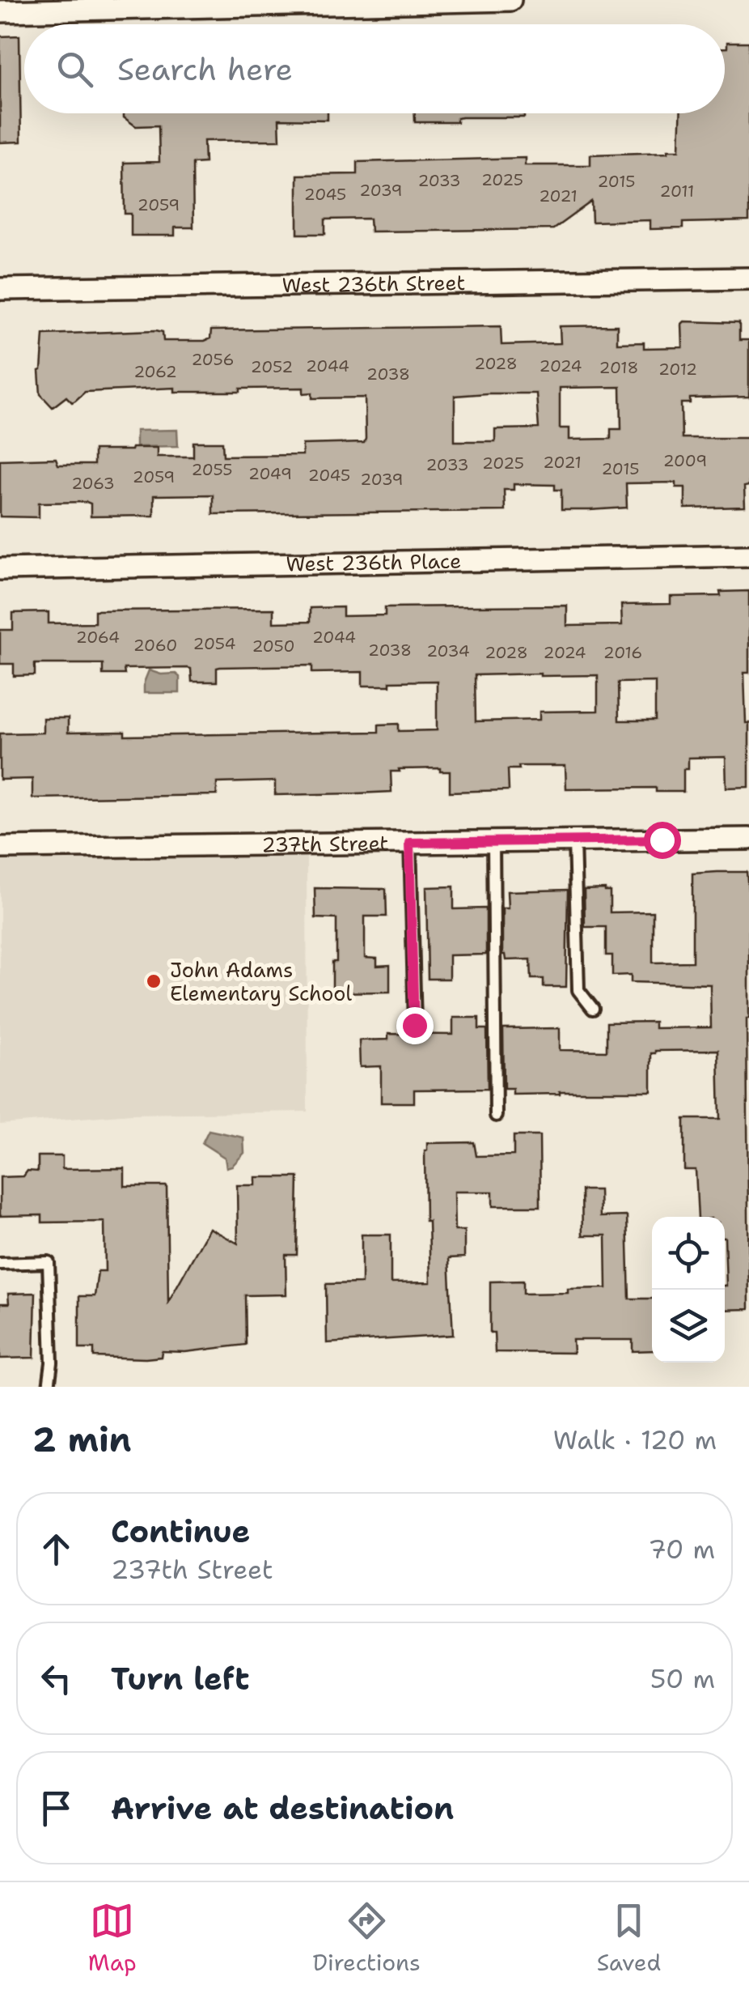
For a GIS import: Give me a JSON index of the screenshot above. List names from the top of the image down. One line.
{"streets":{"street":["West 236th Street","West 236th Place","237th Street"]},"places":["John Adams Elementary School"],"house_numbers":["2025","2033","2015","2039","2011","2045","2021","2059","2056","2028","2044","2024","2052","2018","2012","2062","2038","2009","2021","2025","2033","2015","2055","2049","2045","2059","2039","2063","2064","2044","2054","2060","2050","2038","2034","2028","2024","2016"],"page":{"search":"Search here","heading":["2 min","Walk · 120 m"],"list":[["Continue","237th Street","70 m"],["Turn left","50 m"],"Arrive at destination"],"nav":["Map","Directions","Saved"]}}
